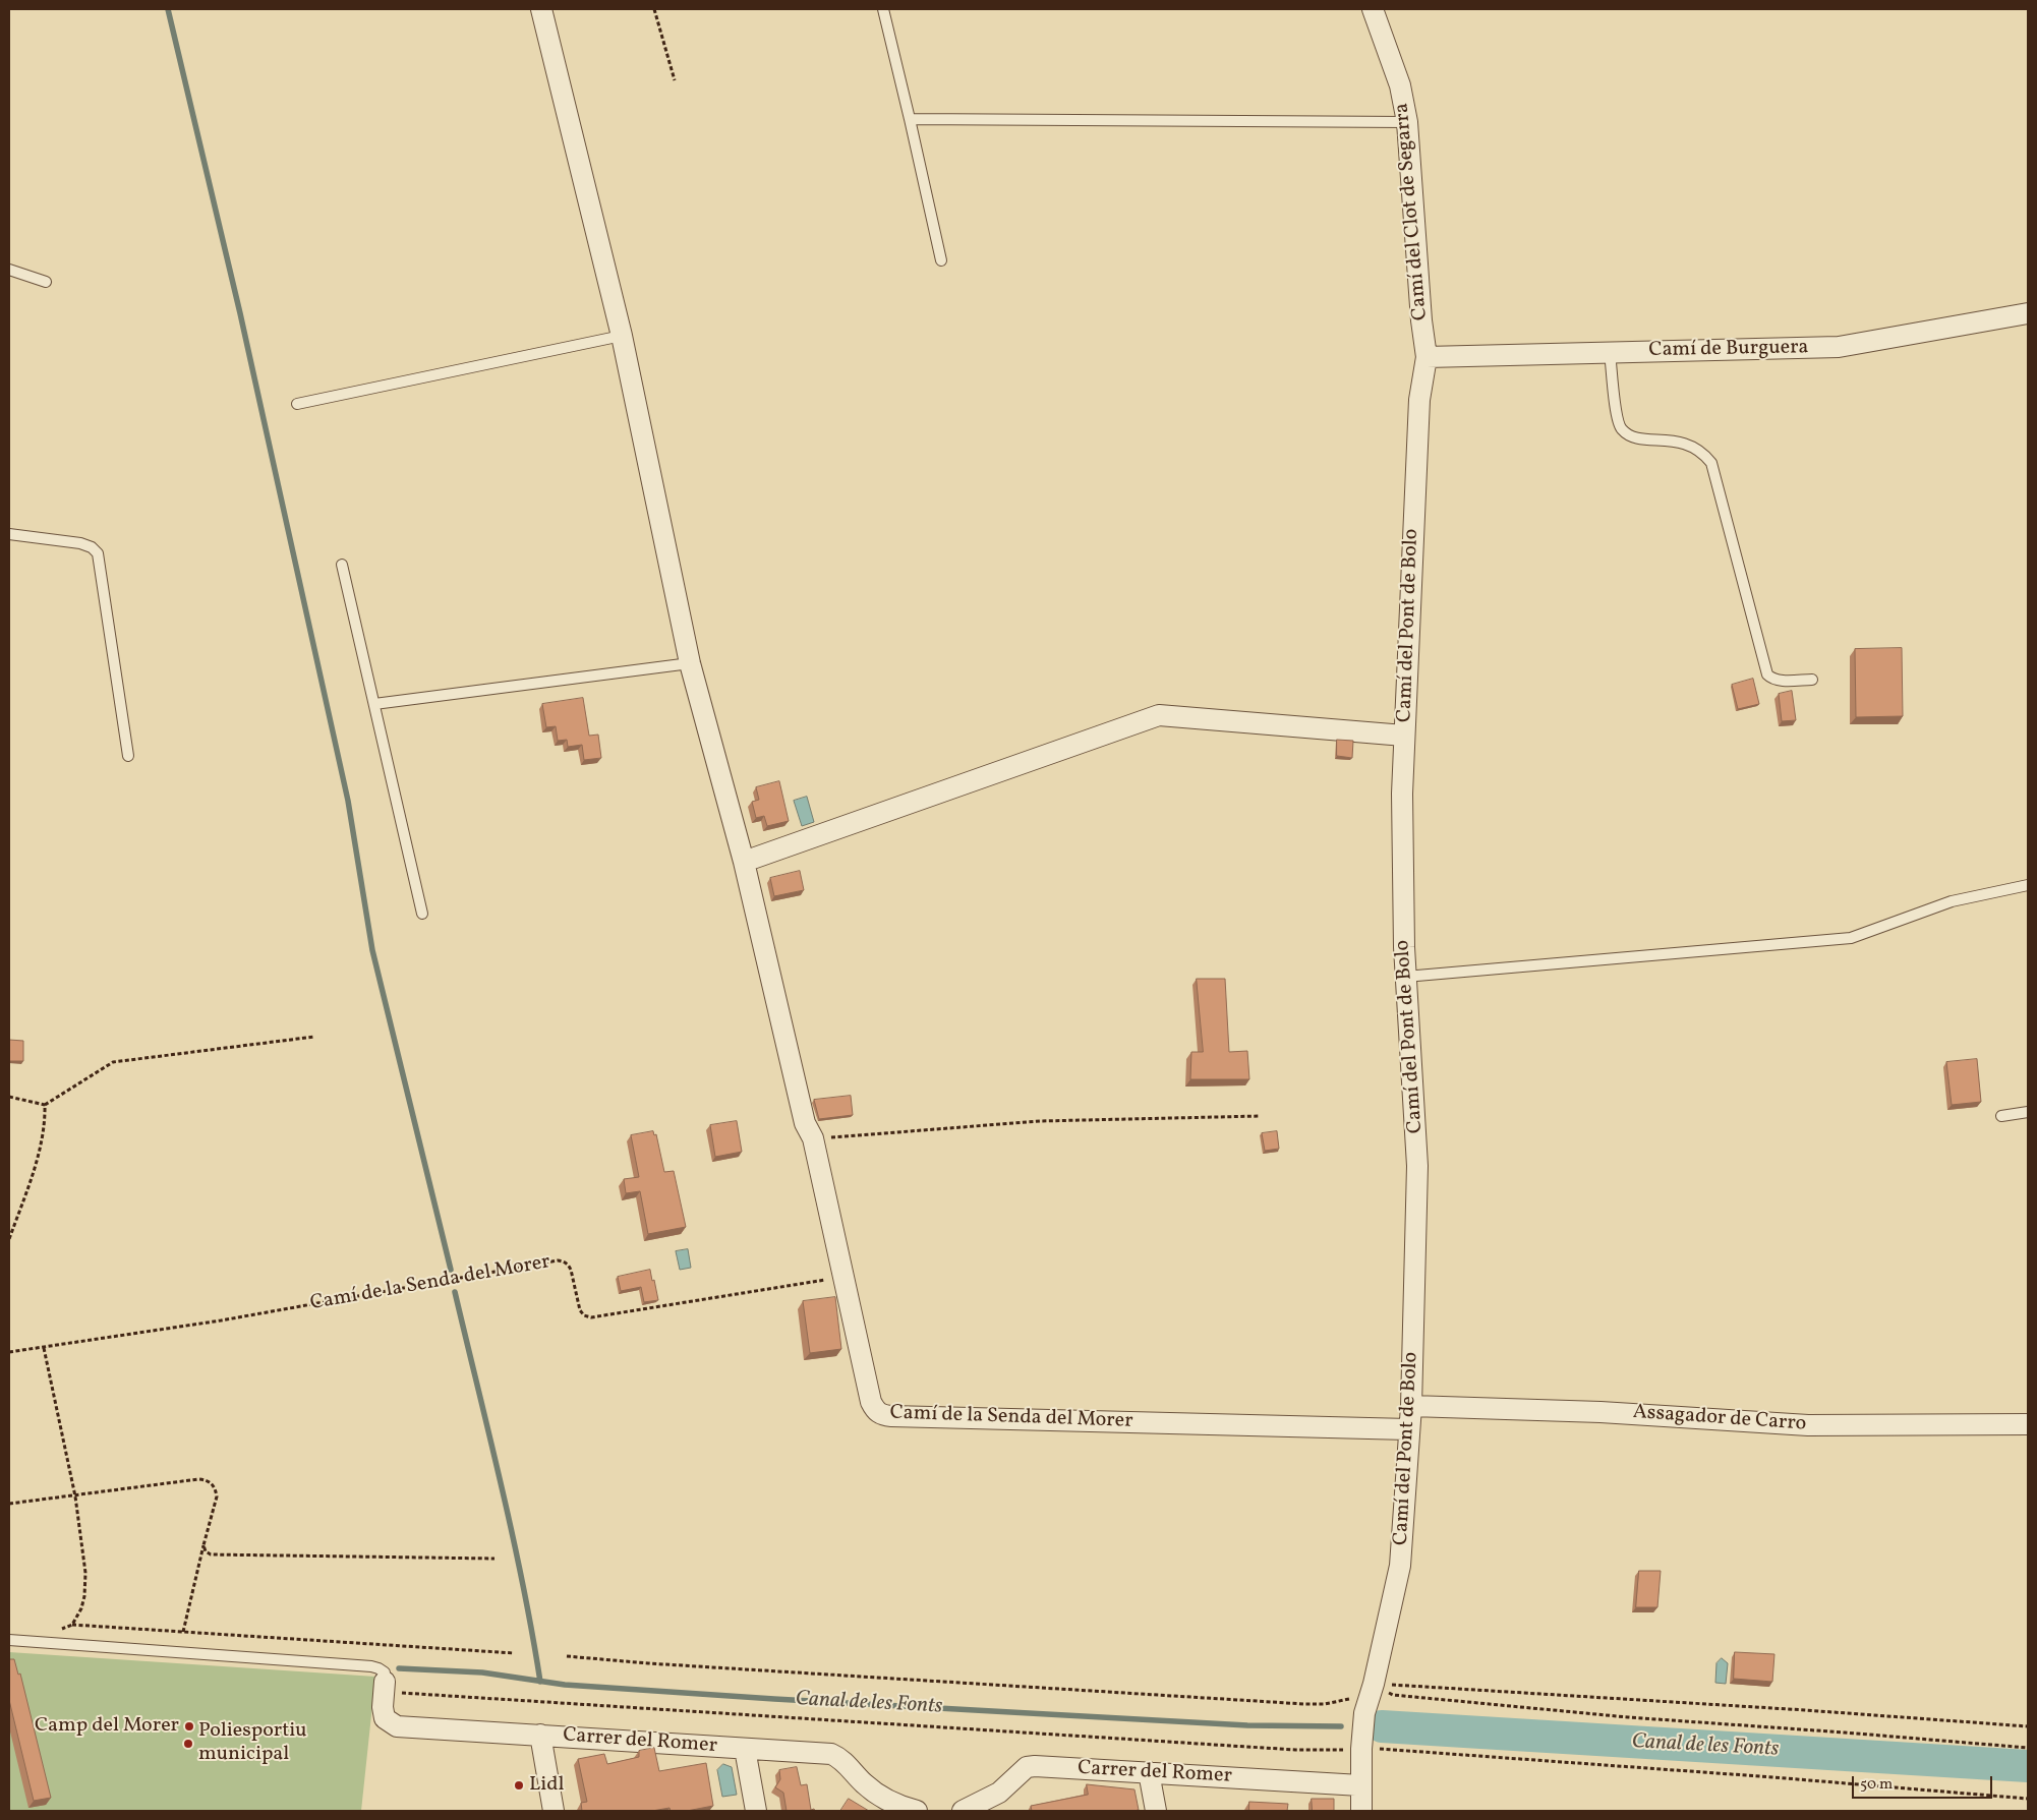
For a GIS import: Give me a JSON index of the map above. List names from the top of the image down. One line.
{"streets":{"street":["Camí del Clot de Segarra","Camí de Burguera","Camí del Pont de Bolo","Camí de la Senda del Morer","Assagador de Carro","Carrer del Romer"]},"crossings":[["Camí del Clot de Segarra","Camí de Burguera"],["Camí del Clot de Segarra","Camí del Pont de Bolo"],["Camí de Burguera","Camí del Pont de Bolo"],["Camí del Pont de Bolo","Camí de la Senda del Morer"],["Camí del Pont de Bolo","Assagador de Carro"],["Camí del Pont de Bolo","Carrer del Romer"]],"water":["Canal de les Fonts"],"places":["Camp del Morer","Poliesportiu municipal","Lidl"],"scale_bar":"50 m"}
